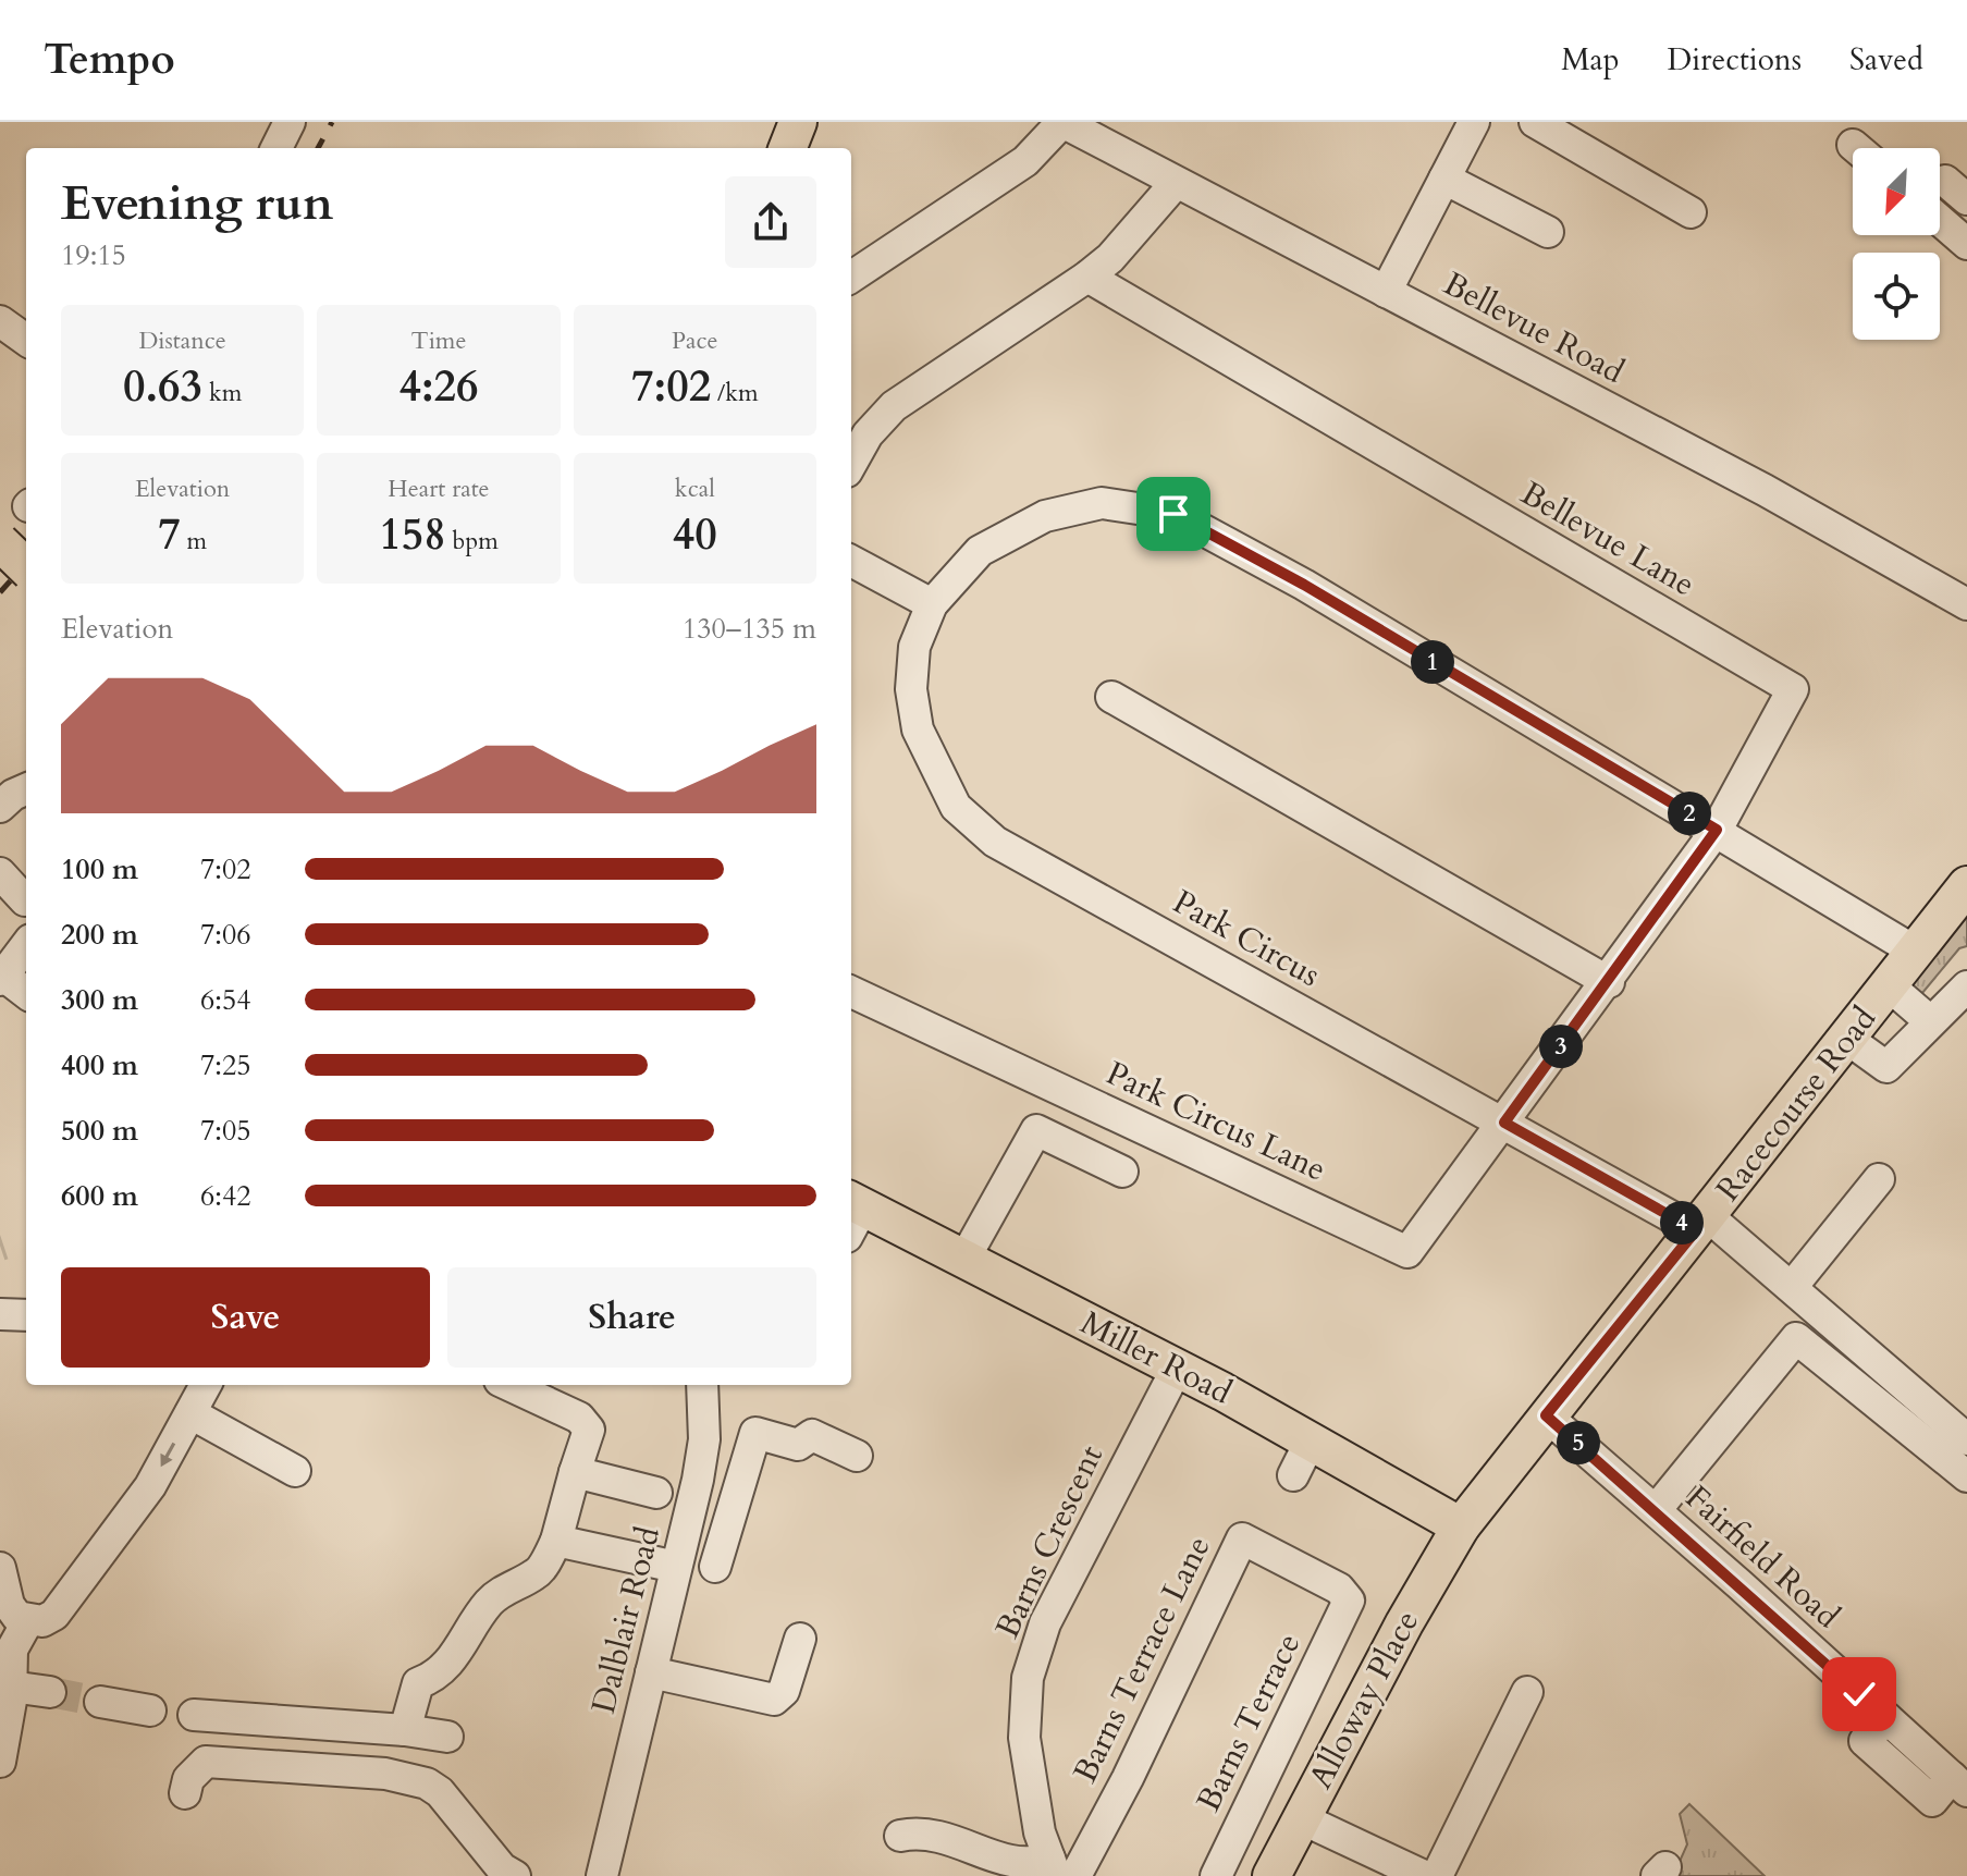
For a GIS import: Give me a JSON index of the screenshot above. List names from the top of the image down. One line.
{"streets":{"main road":["Racecourse Road","Miller Road","Alloway Place"],"street":["Bellevue Road","Bellevue Lane","Park Circus","Park Circus Lane","Barns Crescent","Fairfield Road","Dalblair Road","Barns Terrace Lane","Barns Terrace"]},"crossings":[["Bellevue Lane","Park Circus"],["Bellevue Lane","Park Circus Lane"],["Park Circus","Racecourse Road"],["Park Circus","Park Circus Lane"],["Racecourse Road","Miller Road"],["Racecourse Road","Fairfield Road"],["Racecourse Road","Alloway Place"],["Miller Road","Barns Crescent"],["Miller Road","Alloway Place"],["Barns Terrace Lane","Barns Terrace"]],"north":"bottom left","page":{"header":"Tempo","nav":["Map","Directions","Saved"],"heading":["Evening run","19:15"],"stats":[["Distance","0.63 km"],["Time","4:26"],["Pace","7:02 /km"],["Elevation","7 m"],["Heart rate","158 bpm"],["kcal","40"]],"chart":["Elevation","130–135 m"],"pins":["1","2","3","4","5"],"list":[{"name":"100 m","note":"7:02"},{"name":"200 m","note":"7:06"},{"name":"300 m","note":"6:54"},{"name":"400 m","note":"7:25"},{"name":"500 m","note":"7:05"},{"name":"600 m","note":"6:42"}],"buttons":["Save","Share"]}}
